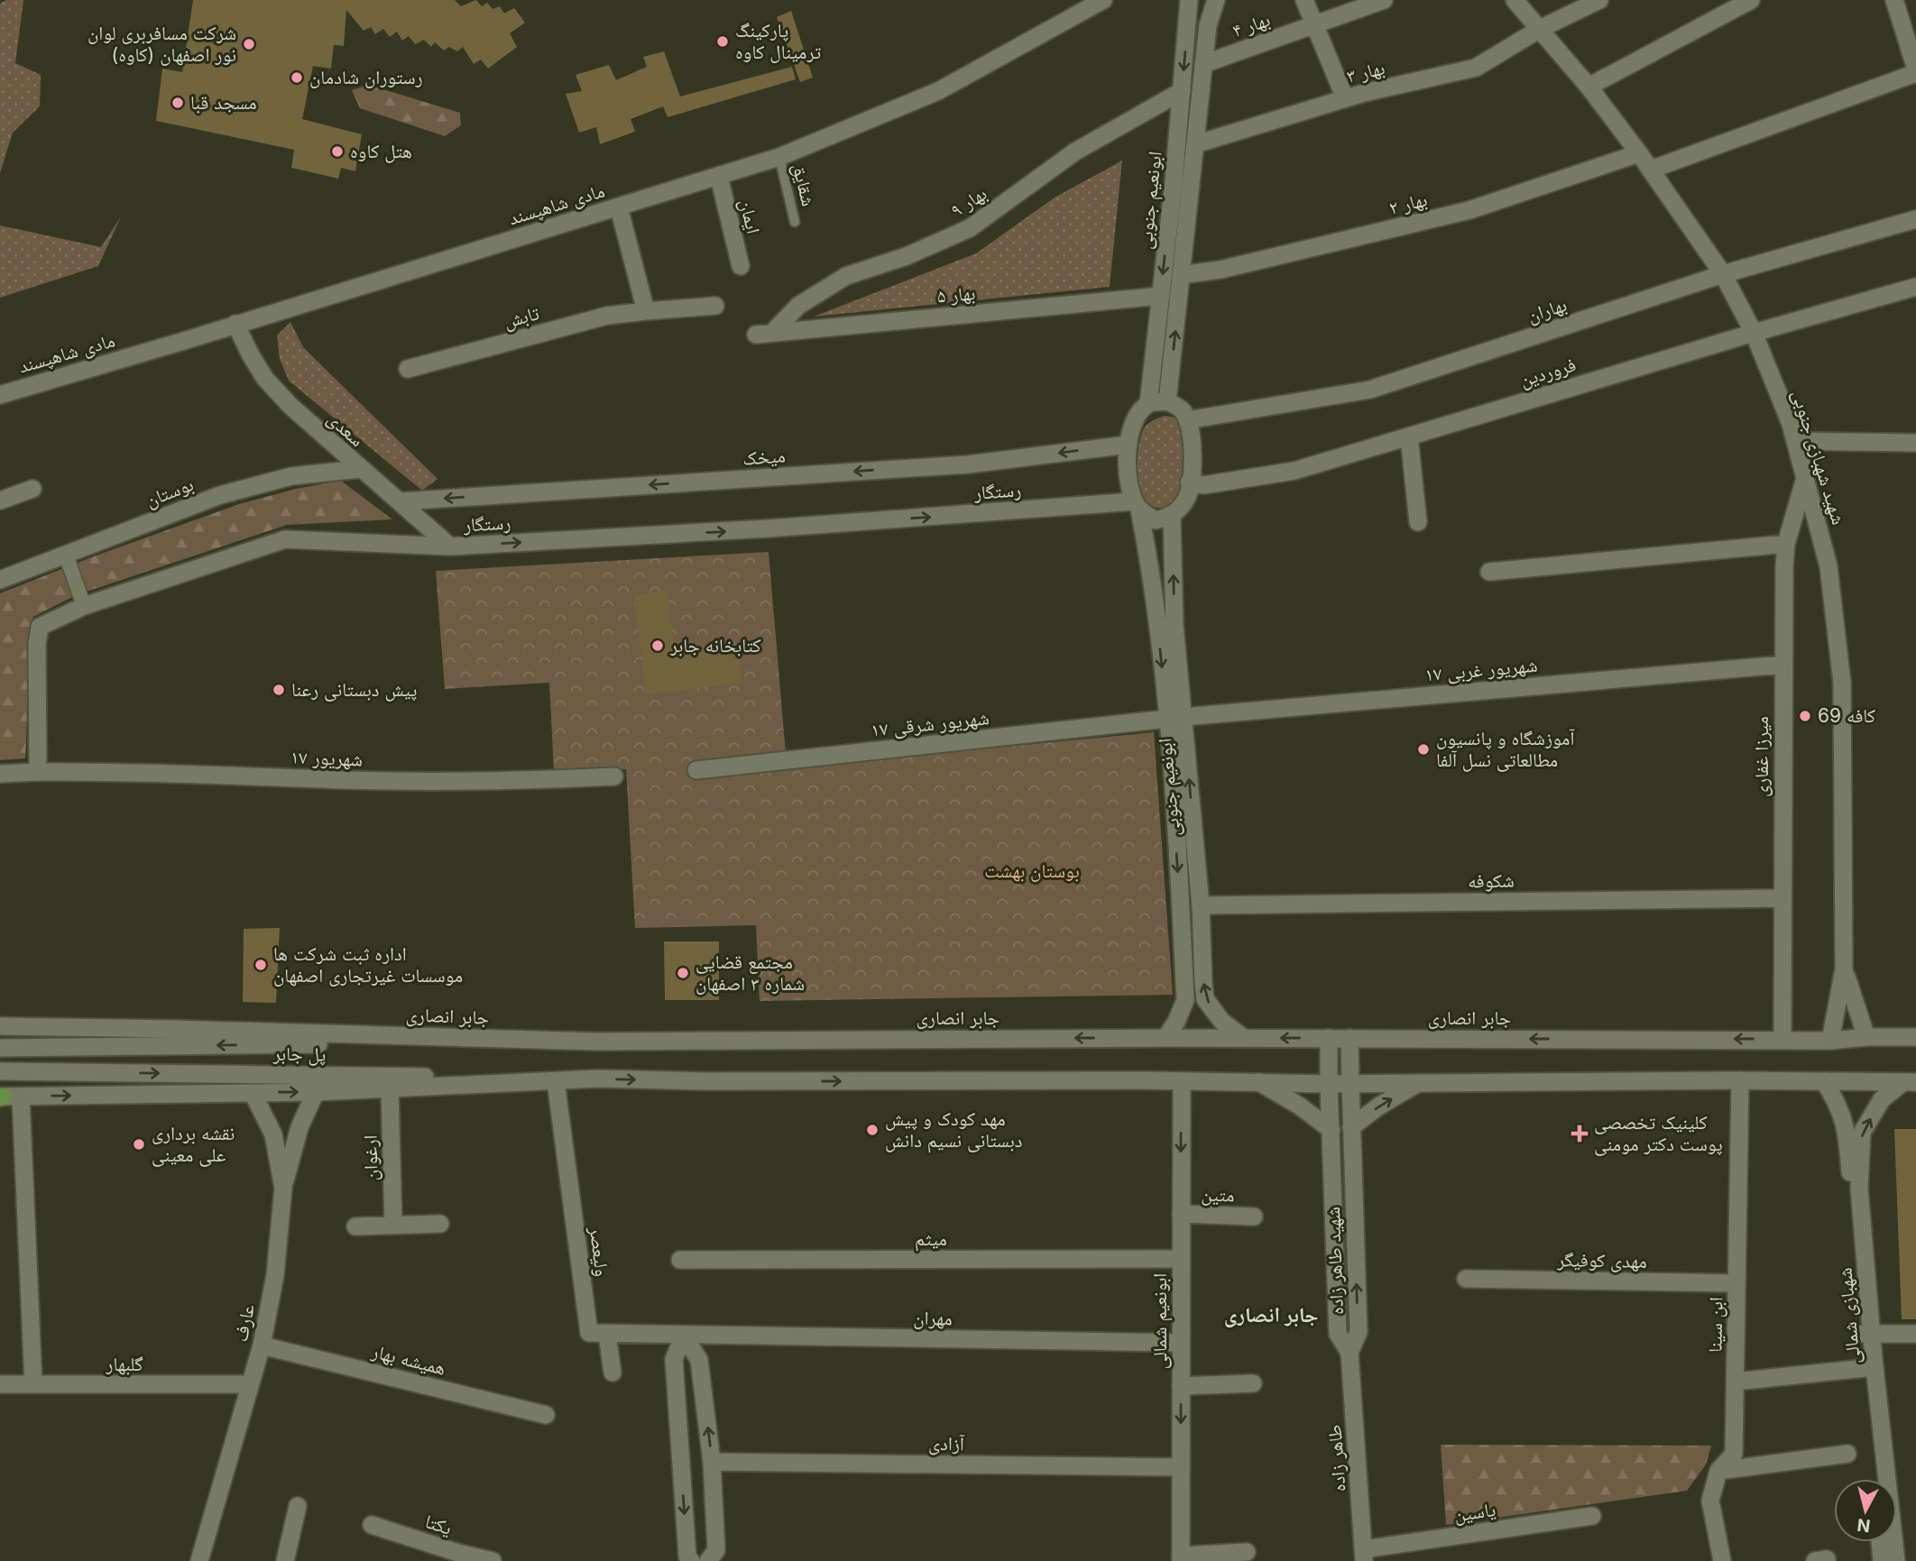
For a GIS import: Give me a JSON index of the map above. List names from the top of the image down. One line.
{"streets":{"street":["بهار ۴","بهار ۳","ابونعیم جنوبی","بهار ۹","بهار ۲","مادی شاهپسند","ایمان","بهار ۵","بهاران","تابش","فروردین","سعدی","میخک","شهید شهبازی جنوبی","رستگار","بوستان","۱۷ شهریور غربی","۱۷ شهریور شرقی","میرزا غفاری","۱۷ شهریور","شکوفه","جابر انصاری","پل جابر","ارغوان","متین","میثم","ولیعصر","شهید طاهر زاده","مهدی کوفیگر","شهبازی شمالی","مهران","ابونعیم شمالی","عارف","ابن سینا","همیشه بهار","گلبهار","آزادی","طاهر زاده","یاسین","یکتا"],"lane":["شقایق"]},"crossings":[["بهار ۴","ابونعیم جنوبی"],["بهار ۳","ابونعیم جنوبی"],["بهار ۳","شهید شهبازی جنوبی"],["شقایق","مادی شاهپسند"],["ابونعیم جنوبی","بهار ۹"],["ابونعیم جنوبی","بهار ۲"],["ابونعیم جنوبی","بهار ۵"],["ابونعیم جنوبی","بهاران"],["ابونعیم جنوبی","فروردین"],["ابونعیم جنوبی","میخک"],["ابونعیم جنوبی","رستگار"],["ابونعیم جنوبی","۱۷ شهریور غربی"],["ابونعیم جنوبی","۱۷ شهریور شرقی"],["ابونعیم جنوبی","شکوفه"],["ابونعیم جنوبی","جابر انصاری"],["بهار ۹","بهار ۵"],["بهار ۲","شهید شهبازی جنوبی"],["مادی شاهپسند","ایمان"],["مادی شاهپسند","سعدی"],["بهاران","فروردین"],["بهاران","میخک"],["بهاران","شهید شهبازی جنوبی"],["بهاران","رستگار"],["فروردین","میخک"],["فروردین","شهید شهبازی جنوبی"],["فروردین","رستگار"],["سعدی","میخک"],["سعدی","رستگار"],["سعدی","بوستان"],["میخک","رستگار"],["شهید شهبازی جنوبی","میرزا غفاری"],["شهید شهبازی جنوبی","جابر انصاری"],["رستگار","۱۷ شهریور"],["۱۷ شهریور غربی","۱۷ شهریور شرقی"],["۱۷ شهریور غربی","میرزا غفاری"],["میرزا غفاری","شکوفه"],["میرزا غفاری","جابر انصاری"],["جابر انصاری","پل جابر"],["جابر انصاری","شهید طاهر زاده"],["متین","ابونعیم شمالی"],["میثم","ابونعیم شمالی"],["شهید طاهر زاده","طاهر زاده"],["مهدی کوفیگر","ابن سینا"],["مهران","ابونعیم شمالی"],["ابونعیم شمالی","آزادی"],["عارف","همیشه بهار"],["عارف","گلبهار"],["طاهر زاده","یاسین"]],"one_way":["میخک","رستگار","ابونعیم شمالی"],"districts":["جابر انصاری"],"parks":["بوستان بهشت"],"places":{"other":["پارکینگ ترمینال کاوه","شرکت مسافربری لوان نور اصفهان (کاوه)","رستوران شادمان","مسجد قبا","هتل کاوه","کتابخانه جابر","پیش دبستانی رعنا","کافه 69","آموزشگاه و پانسیون مطالعاتی نسل آلفا","اداره ثبت شرکت ها موسسات غیرتجاری اصفهان","مجتمع قضایی شماره ۳ اصفهان","مهد کودک و پیش دبستانی نسیم دانش","نقشه برداری علی معینی"],"health":["کلینیک تخصصی پوست دکتر مومنی"]},"north":"bottom"}
